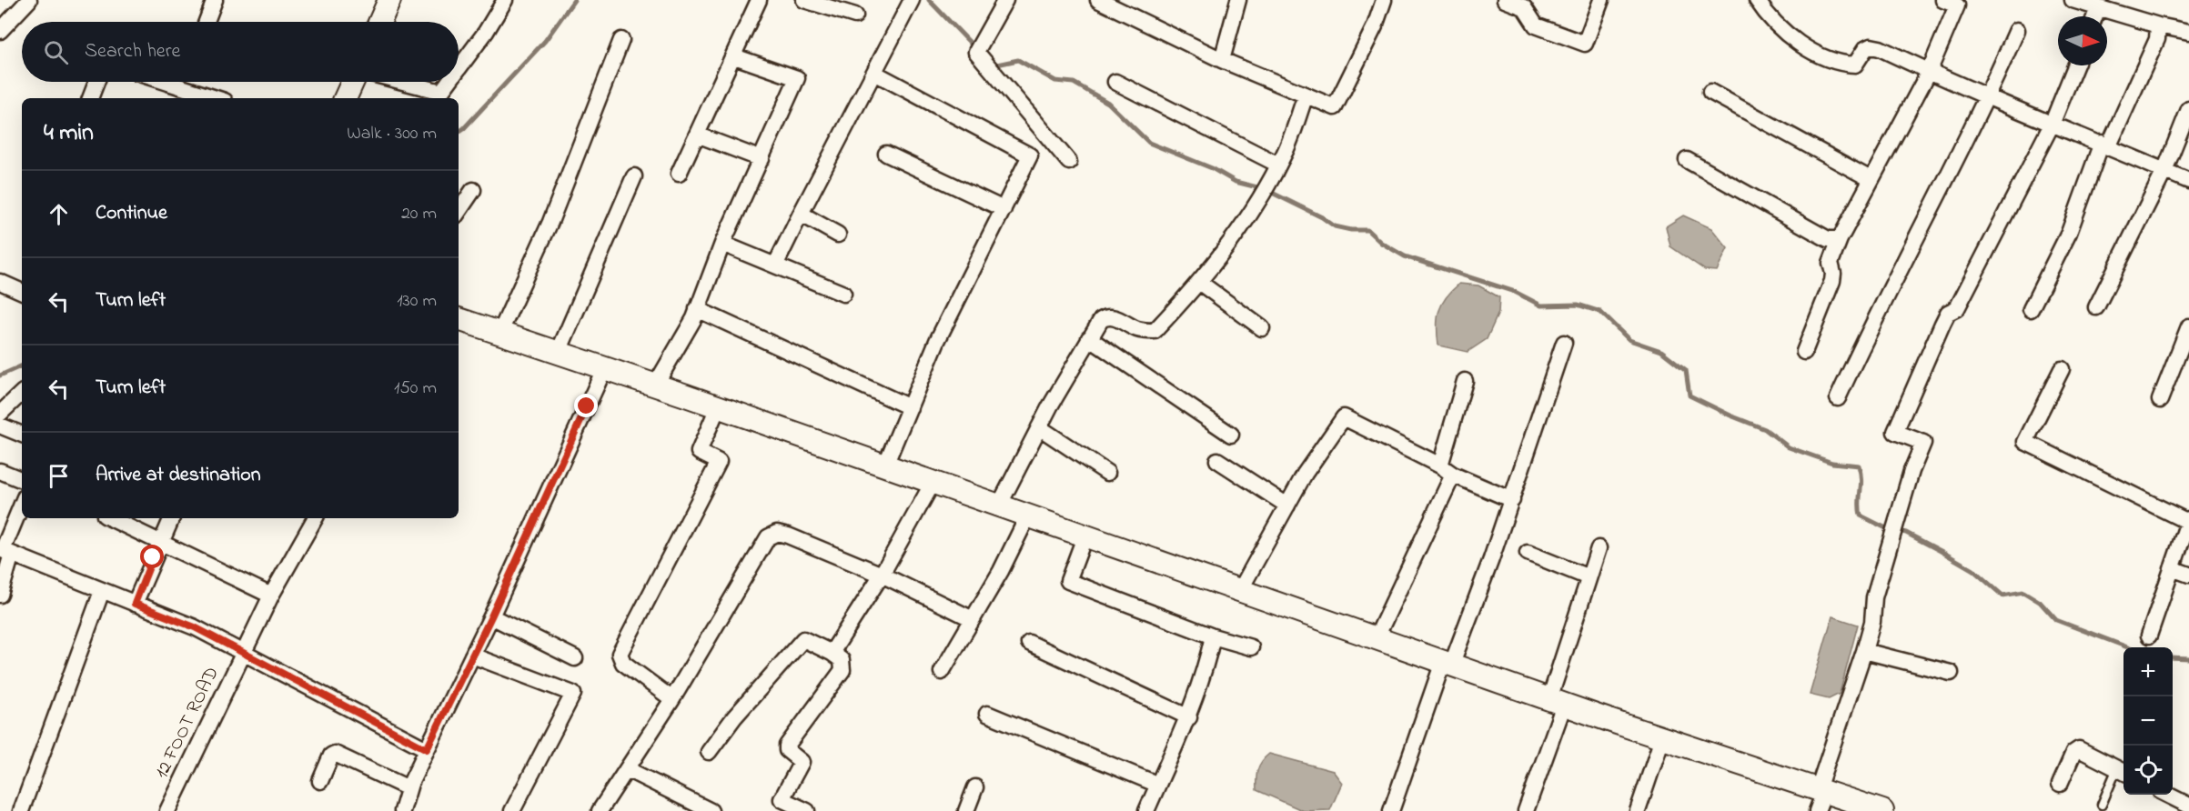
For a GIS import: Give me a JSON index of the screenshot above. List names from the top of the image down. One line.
{"streets":{"street":["12 FOOT ROAD"]},"north":"right","page":{"search":"Search here","heading":["4 min","Walk · 300 m"],"list":[["Continue","20 m"],["Turn left","130 m"],["Turn left","150 m"],"Arrive at destination"],"map_buttons":["+","−"]}}
